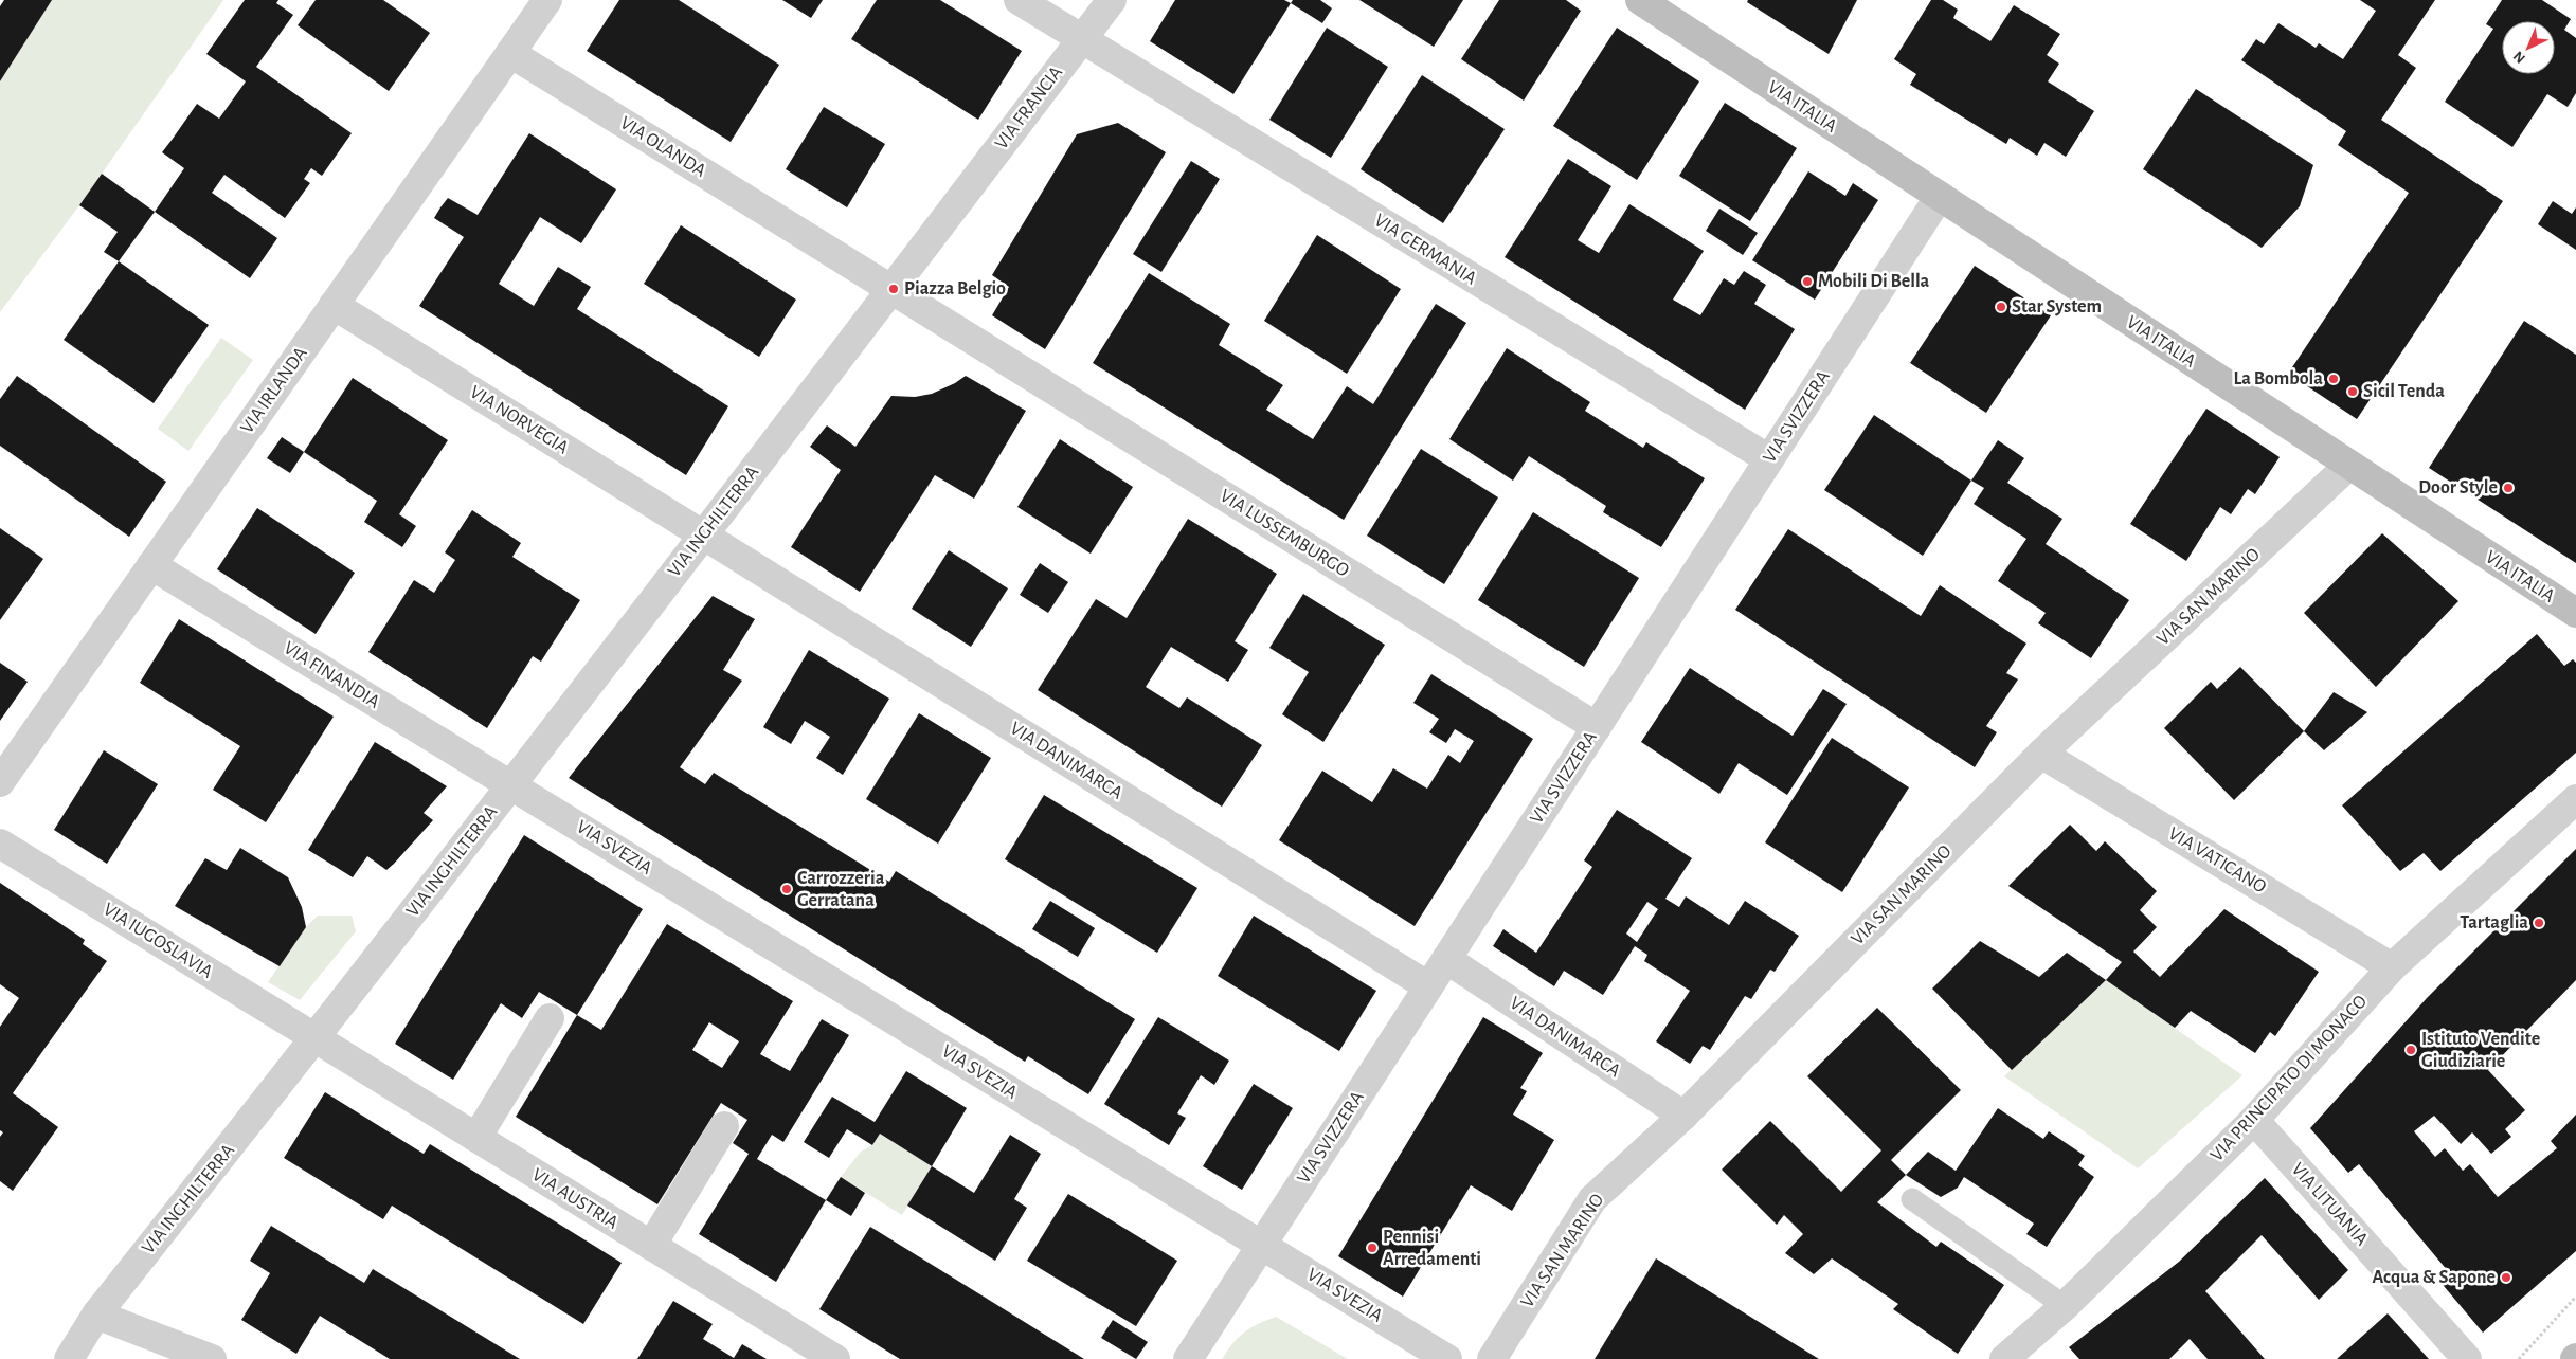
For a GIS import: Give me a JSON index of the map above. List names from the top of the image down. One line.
{"streets":{"street":["VIA ITALIA","VIA FRANCIA","VIA OLANDA","VIA GERMANIA","VIA IRLANDA","VIA SVIZZERA","VIA NORVEGIA","VIA INGHILTERRA","VIA LUSSEMBURGO","VIA SAN MARINO","VIA FINANDIA","VIA DANIMARCA","VIA SVEZIA","VIA VATICANO","VIA IUGOSLAVIA","VIA PRINCIPATO DI MONACO","VIA AUSTRIA","VIA LITUANIA"]},"crossings":[["VIA ITALIA","VIA SVIZZERA"],["VIA ITALIA","VIA SAN MARINO"],["VIA FRANCIA","VIA OLANDA"],["VIA FRANCIA","VIA GERMANIA"],["VIA FRANCIA","VIA INGHILTERRA"],["VIA FRANCIA","VIA LUSSEMBURGO"],["VIA OLANDA","VIA IRLANDA"],["VIA OLANDA","VIA INGHILTERRA"],["VIA OLANDA","VIA LUSSEMBURGO"],["VIA GERMANIA","VIA SVIZZERA"],["VIA IRLANDA","VIA NORVEGIA"],["VIA IRLANDA","VIA FINANDIA"],["VIA SVIZZERA","VIA LUSSEMBURGO"],["VIA SVIZZERA","VIA DANIMARCA"],["VIA SVIZZERA","VIA SVEZIA"],["VIA NORVEGIA","VIA INGHILTERRA"],["VIA NORVEGIA","VIA DANIMARCA"],["VIA INGHILTERRA","VIA LUSSEMBURGO"],["VIA INGHILTERRA","VIA FINANDIA"],["VIA INGHILTERRA","VIA DANIMARCA"],["VIA INGHILTERRA","VIA SVEZIA"],["VIA INGHILTERRA","VIA IUGOSLAVIA"],["VIA INGHILTERRA","VIA AUSTRIA"],["VIA SAN MARINO","VIA DANIMARCA"],["VIA SAN MARINO","VIA VATICANO"],["VIA FINANDIA","VIA SVEZIA"],["VIA VATICANO","VIA PRINCIPATO DI MONACO"],["VIA IUGOSLAVIA","VIA AUSTRIA"],["VIA PRINCIPATO DI MONACO","VIA LITUANIA"]],"places":["Mobili Di Bella","Piazza Belgio","Star System","La Bombola","Sicil Tenda","Door Style","Carrozzeria Gerratana","Tartaglia","Istituto Vendite Giudiziarie","Pennisi Arredamenti","Acqua & Sapone"],"north":"bottom left"}
